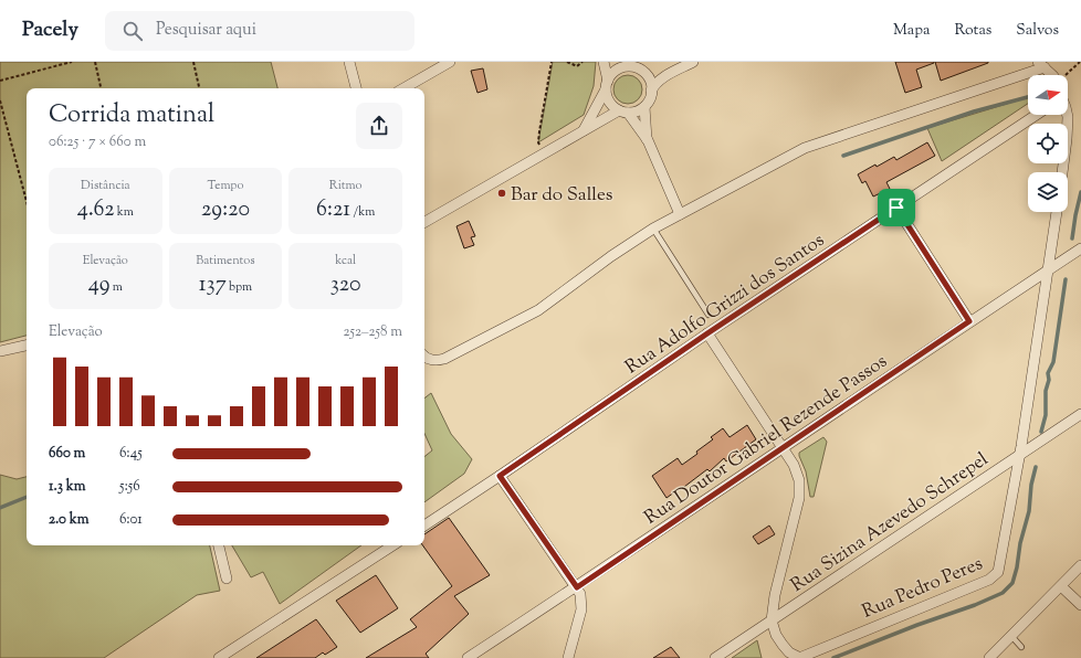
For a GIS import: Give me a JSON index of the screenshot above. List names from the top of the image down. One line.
{"streets":{"street":["Rua Adolfo Grizzi dos Santos","Rua Doutor Gabriel Rezende Passos","Rua Sizina Azevedo Schrepel","Rua Pedro Peres"]},"crossings":[["Rua Doutor Gabriel Rezende Passos","Rua Pedro Peres"],["Rua Sizina Azevedo Schrepel","Rua Pedro Peres"]],"places":["Bar do Salles"],"north":"right","page":{"header":"Pacely","search":"Pesquisar aqui","nav":["Mapa","Rotas","Salvos"],"heading":["Corrida matinal","06:25 · 7 × 660 m"],"stats":[["Distância","4.62 km"],["Tempo","29:20"],["Ritmo","6:21 /km"],["Elevação","49 m"],["Batimentos","137 bpm"],["kcal","320"]],"chart":["Elevação","252–258 m"],"list":[{"name":"660 m","note":"6:45"},{"name":"1.3 km","note":"5:56"},{"name":"2.0 km","note":"6:01"}]}}
